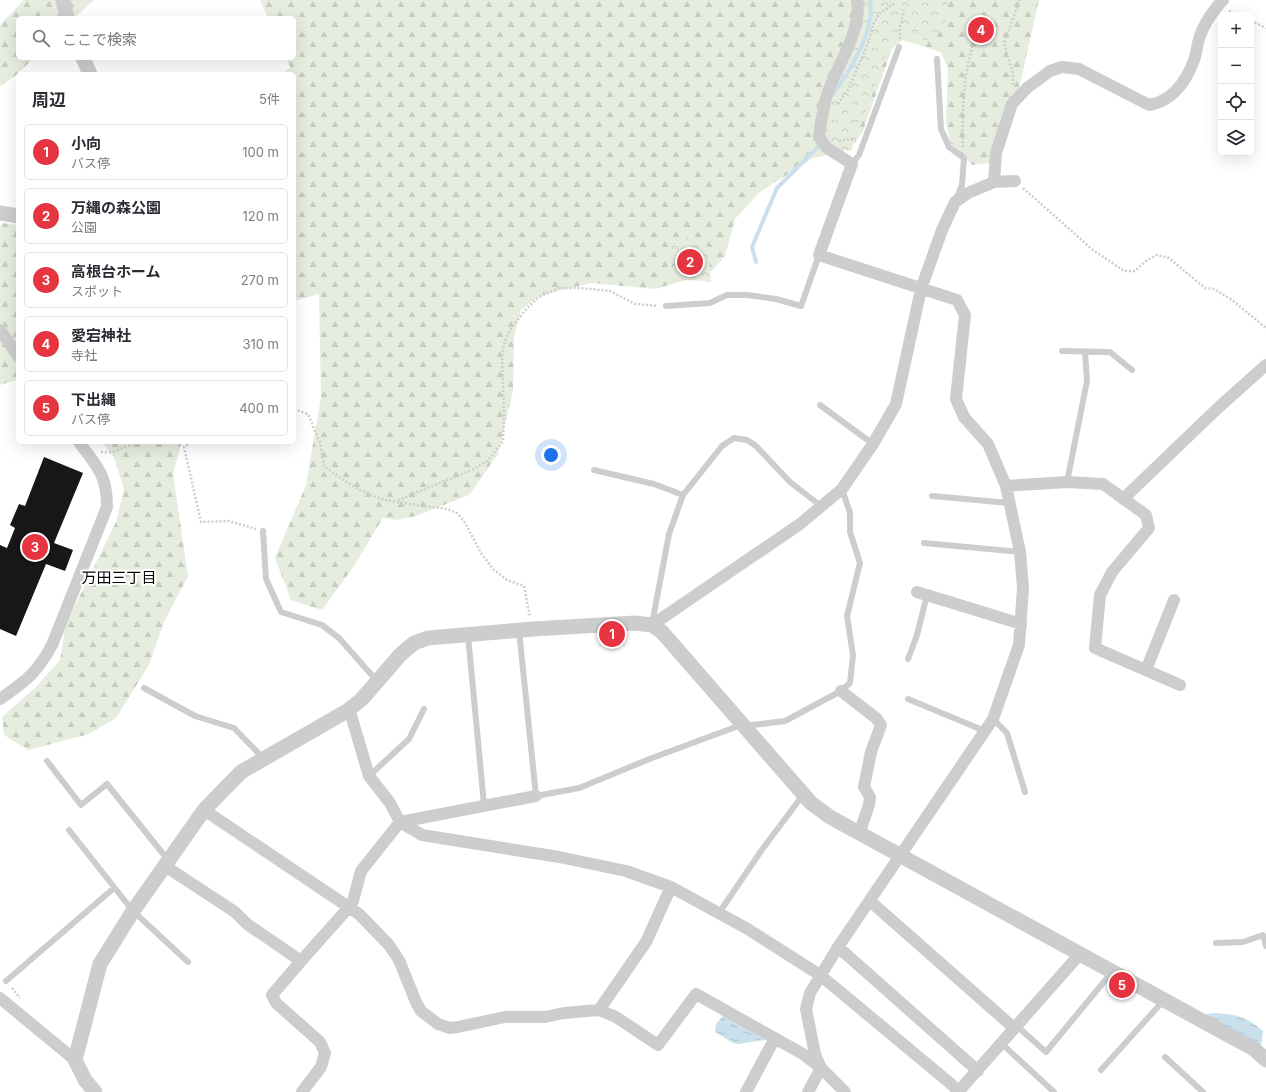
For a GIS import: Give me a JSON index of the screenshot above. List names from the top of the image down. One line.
{"districts":["万田三丁目"],"page":{"map_buttons":["+","−"],"pins":["4","2","3","1","5"],"search":"ここで検索","heading":["周辺","5件"],"list":[{"mark":"1","name":"小向","note":"バス停","value":"100 m"},{"mark":"2","name":"万縄の森公園","note":"公園","value":"120 m"},{"mark":"3","name":"高根台ホーム","note":"スポット","value":"270 m"},{"mark":"4","name":"愛宕神社","note":"寺社","value":"310 m"},{"mark":"5","name":"下出縄","note":"バス停","value":"400 m"}]}}
